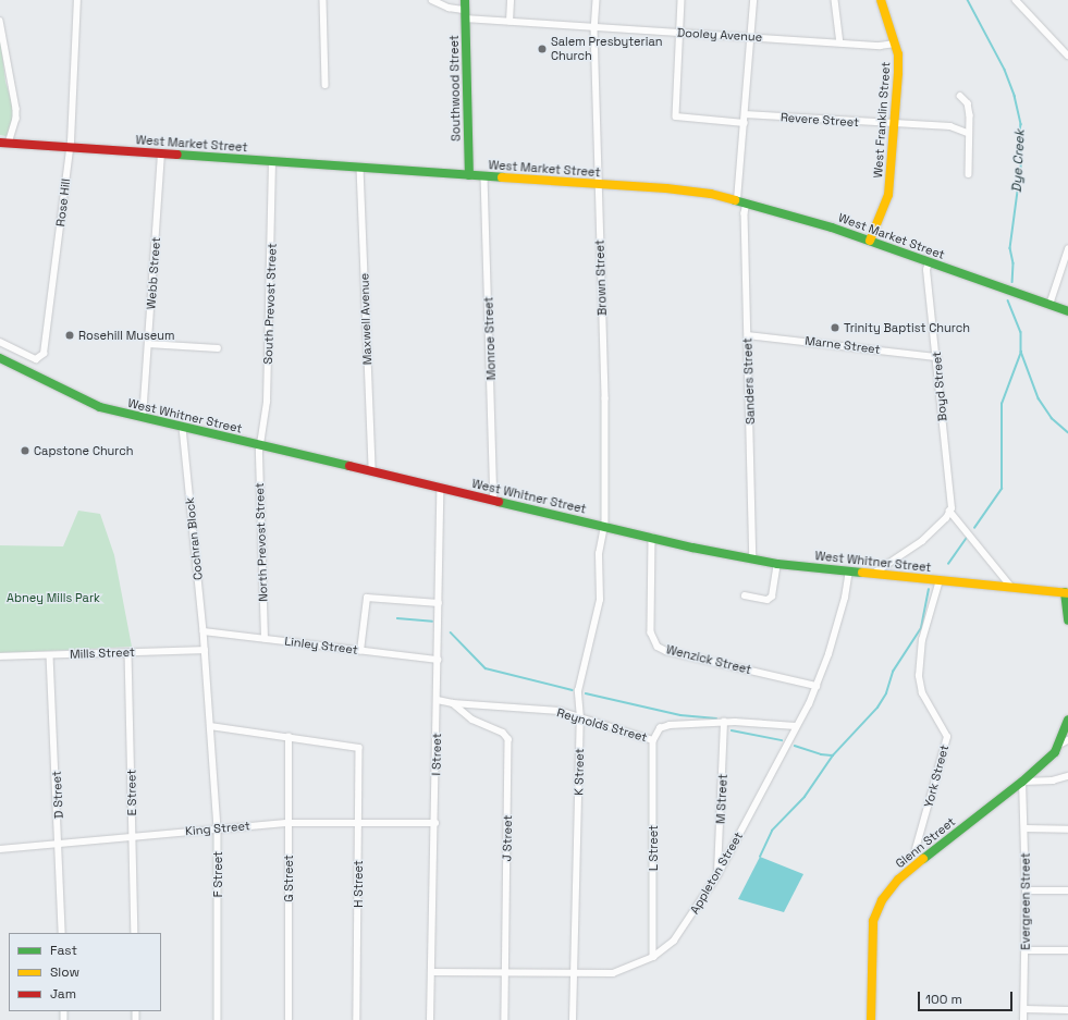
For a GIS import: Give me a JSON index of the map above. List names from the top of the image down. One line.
{"streets":{"street":["Dooley Avenue","Southwood Street","Revere Street","West Franklin Street","West Market Street","Rose Hill","Webb Street","Brown Street","South Prevost Street","Maxwell Avenue","Monroe Street","Marne Street","Sanders Street","Boyd Street","West Whitner Street","Cochran Block","North Prevost Street","Linley Street","Mills Street","Wenzick Street","Reynolds Street","I Street","K Street","York Street","E Street","D Street","M Street","King Street","J Street","Glenn Street","L Street","Appleton Street","F Street","G Street","H Street","Evergreen Street"]},"crossings":[["Dooley Avenue","Southwood Street"],["Dooley Avenue","West Franklin Street"],["Dooley Avenue","Brown Street"],["Southwood Street","West Market Street"],["Revere Street","West Franklin Street"],["West Franklin Street","West Market Street"],["West Market Street","Rose Hill"],["West Market Street","Webb Street"],["West Market Street","Brown Street"],["West Market Street","South Prevost Street"],["West Market Street","Maxwell Avenue"],["West Market Street","Monroe Street"],["West Market Street","Sanders Street"],["West Market Street","Boyd Street"],["Webb Street","West Whitner Street"],["Brown Street","West Whitner Street"],["Brown Street","K Street"],["South Prevost Street","West Whitner Street"],["South Prevost Street","North Prevost Street"],["Maxwell Avenue","West Whitner Street"],["Monroe Street","West Whitner Street"],["Marne Street","Sanders Street"],["Marne Street","Boyd Street"],["Sanders Street","West Whitner Street"],["West Whitner Street","Cochran Block"],["West Whitner Street","North Prevost Street"],["West Whitner Street","Wenzick Street"],["West Whitner Street","I Street"],["West Whitner Street","K Street"],["West Whitner Street","York Street"],["West Whitner Street","Appleton Street"],["Cochran Block","Linley Street"],["Cochran Block","Mills Street"],["Cochran Block","F Street"],["North Prevost Street","Linley Street"],["Linley Street","I Street"],["Mills Street","E Street"],["Mills Street","D Street"],["Mills Street","F Street"],["Wenzick Street","Appleton Street"],["Reynolds Street","K Street"],["Reynolds Street","M Street"],["Reynolds Street","J Street"],["Reynolds Street","L Street"],["Reynolds Street","Appleton Street"],["I Street","King Street"],["I Street","J Street"],["I Street","Appleton Street"],["K Street","Appleton Street"],["E Street","King Street"],["D Street","King Street"],["M Street","Appleton Street"],["King Street","F Street"],["King Street","G Street"],["King Street","H Street"],["J Street","Appleton Street"],["Glenn Street","Evergreen Street"],["L Street","Appleton Street"],["G Street","H Street"]],"water":["Dye Creek"],"parks":["Abney Mills Park"],"places":["Salem Presbyterian Church","Trinity Baptist Church","Rosehill Museum","Capstone Church"],"legend":["Fast","Slow","Jam"],"scale_bar":"100 m"}
